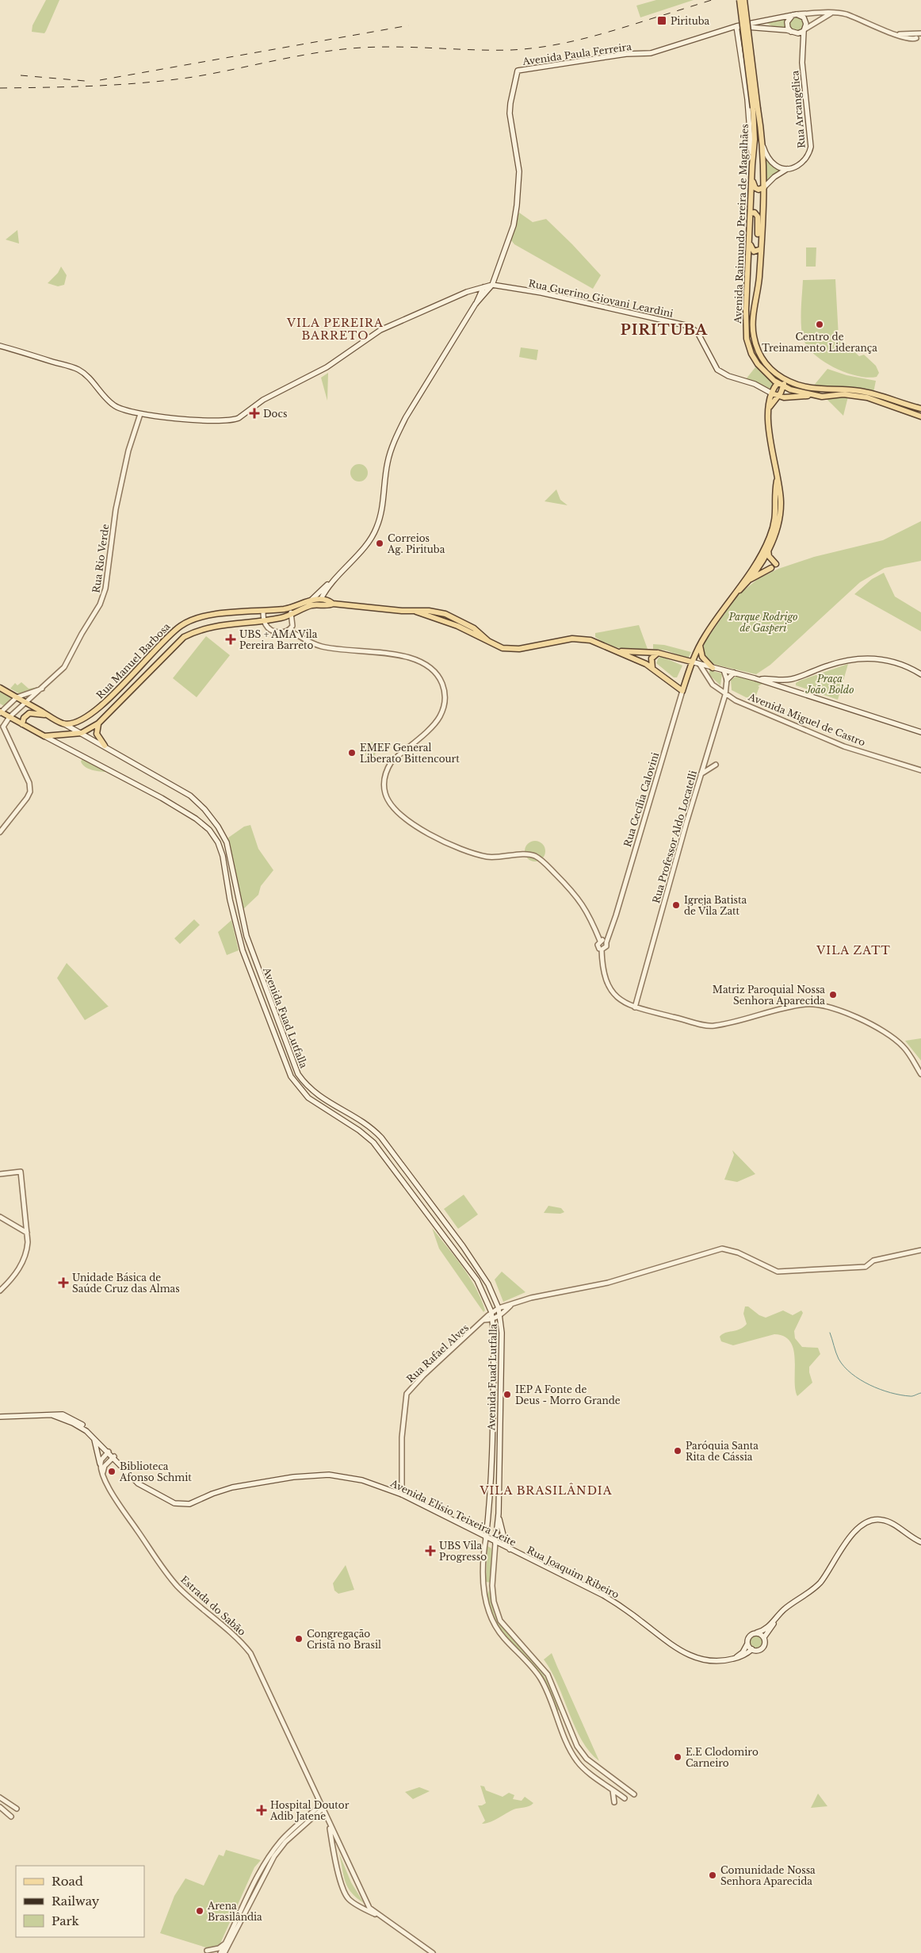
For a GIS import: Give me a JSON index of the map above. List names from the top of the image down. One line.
{"streets":{"main road":["Avenida Paula Ferreira","Rua Arcangélica","Avenida Raimundo Pereira de Magalhães","Rua Guerino Giovani Leardini","Rua Manuel Barbosa","Rua Cecília Calovini","Avenida Fuad Lutfalla","Avenida Elísio Teixeira Leite","Rua Joaquim Ribeiro"],"street":["Rua Rio Verde","Avenida Miguel de Castro","Rua Professor Aldo Locatelli","Rua Rafael Alves","Estrada do Sabão"]},"crossings":[["Avenida Paula Ferreira","Rua Guerino Giovani Leardini"],["Rua Manuel Barbosa","Avenida Fuad Lutfalla"],["Avenida Miguel de Castro","Rua Professor Aldo Locatelli"],["Avenida Fuad Lutfalla","Rua Rafael Alves"],["Avenida Fuad Lutfalla","Avenida Elísio Teixeira Leite"],["Rua Rafael Alves","Avenida Elísio Teixeira Leite"],["Avenida Elísio Teixeira Leite","Rua Joaquim Ribeiro"]],"districts":["VILA PEREIRA BARRETO","PIRITUBA","VILA ZATT","VILA BRASILÂNDIA"],"parks":["Parque Rodrigo de Gasperi","Praça João Boldo"],"places":{"transit":["Pirituba"],"other":["Centro de Treinamento Liderança","Correios Ag. Pirituba","EMEF General Liberato Bittencourt","Igreja Batista de Vila Zatt","Matriz Paroquial Nossa Senhora Aparecida","IEP A Fonte de Deus - Morro Grande","Paróquia Santa Rita de Cássia","Biblioteca Afonso Schmit","Congregação Cristã no Brasil","E.E Clodomiro Carneiro","Comunidade Nossa Senhora Aparecida","Arena Brasilândia"],"health":["Docs","UBS + AMA Vila Pereira Barreto","Unidade Básica de Saúde Cruz das Almas","UBS Vila Progresso","Hospital Doutor Adib Jatene"]},"legend":["Road","Railway","Park"]}
